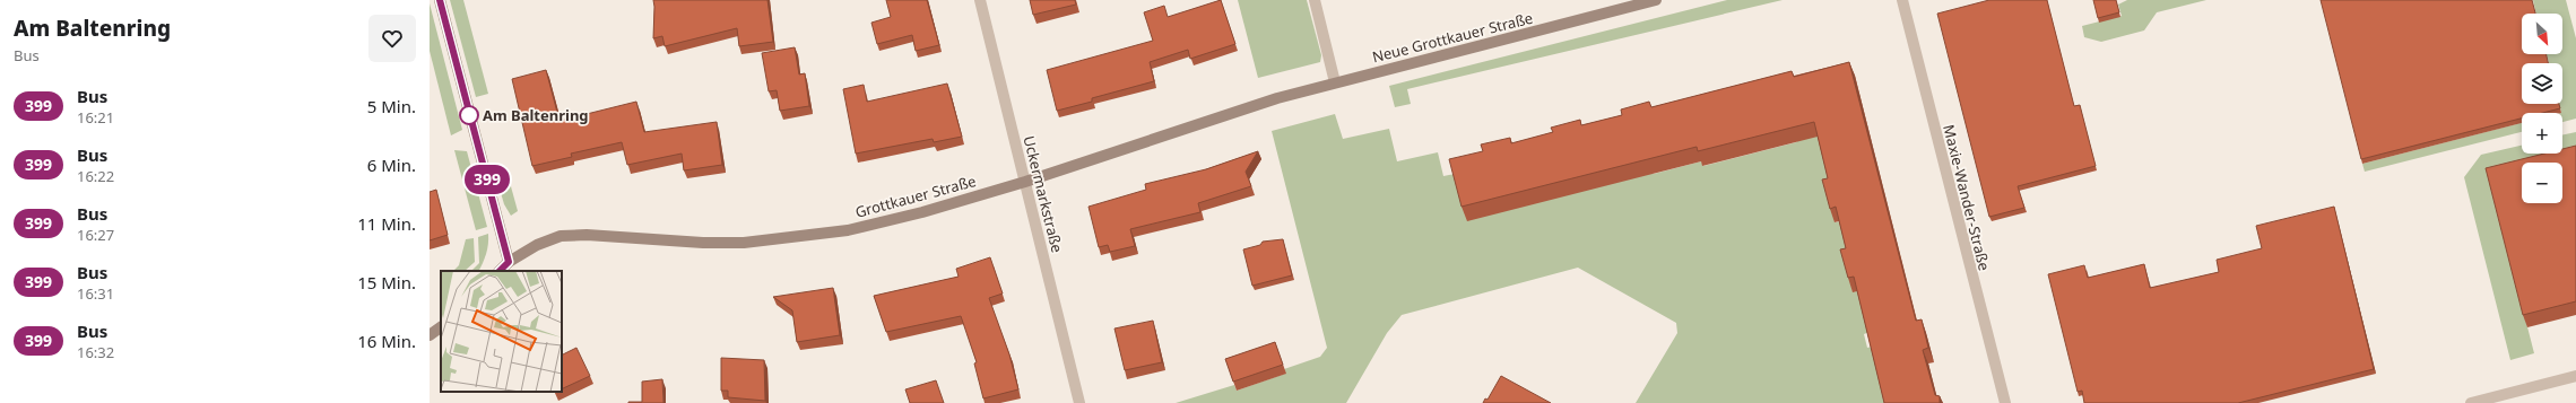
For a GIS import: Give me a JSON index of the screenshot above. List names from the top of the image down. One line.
{"streets":{"street":["Neue Grottkauer Straße","Uckermarkstraße","Grottkauer Straße","Maxie-Wander-Straße"]},"crossings":[["Neue Grottkauer Straße","Grottkauer Straße"],["Uckermarkstraße","Grottkauer Straße"]],"places":["Am Baltenring"],"lines":["bus line 399"],"north":"bottom right","page":{"heading":["Am Baltenring","Bus"],"on_map":"399","map_buttons":["+","−"],"list":[{"mark":"399","name":"Bus","note":"16:21","value":"5 Min."},{"mark":"399","name":"Bus","note":"16:22","value":"6 Min."},{"mark":"399","name":"Bus","note":"16:27","value":"11 Min."},{"mark":"399","name":"Bus","note":"16:31","value":"15 Min."},{"mark":"399","name":"Bus","note":"16:32","value":"16 Min."}]}}
